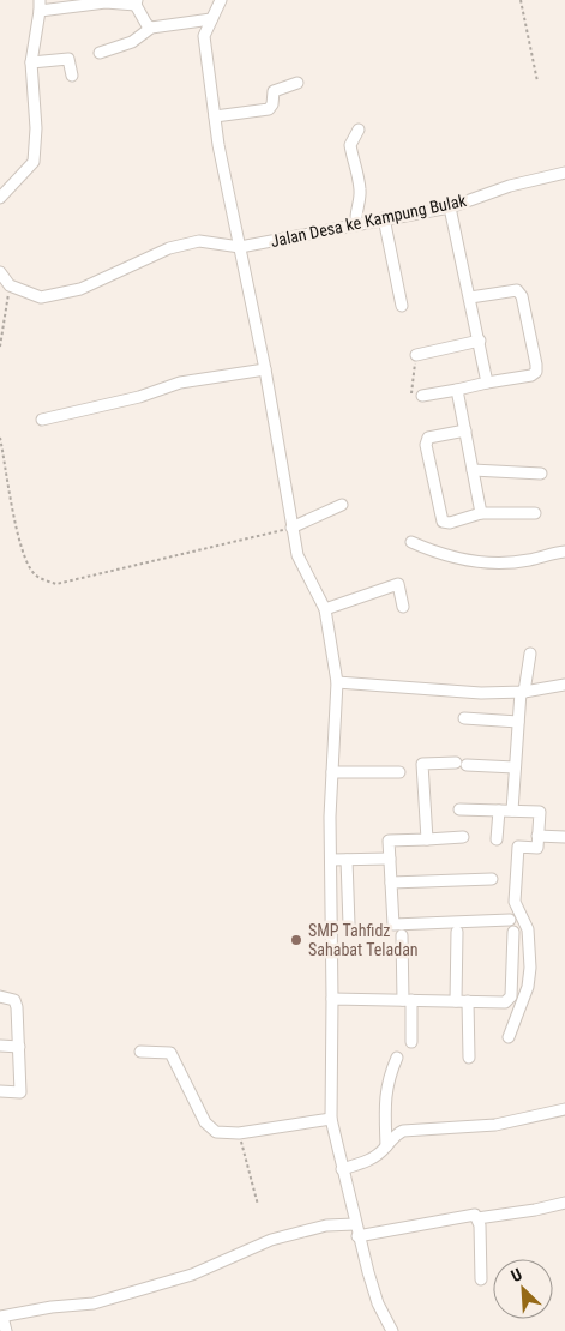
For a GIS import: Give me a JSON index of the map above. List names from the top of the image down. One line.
{"streets":{"street":["Jalan Desa ke Kampung Bulak"]},"places":["SMP Tahfidz Sahabat Teladan"],"north":"top left"}
